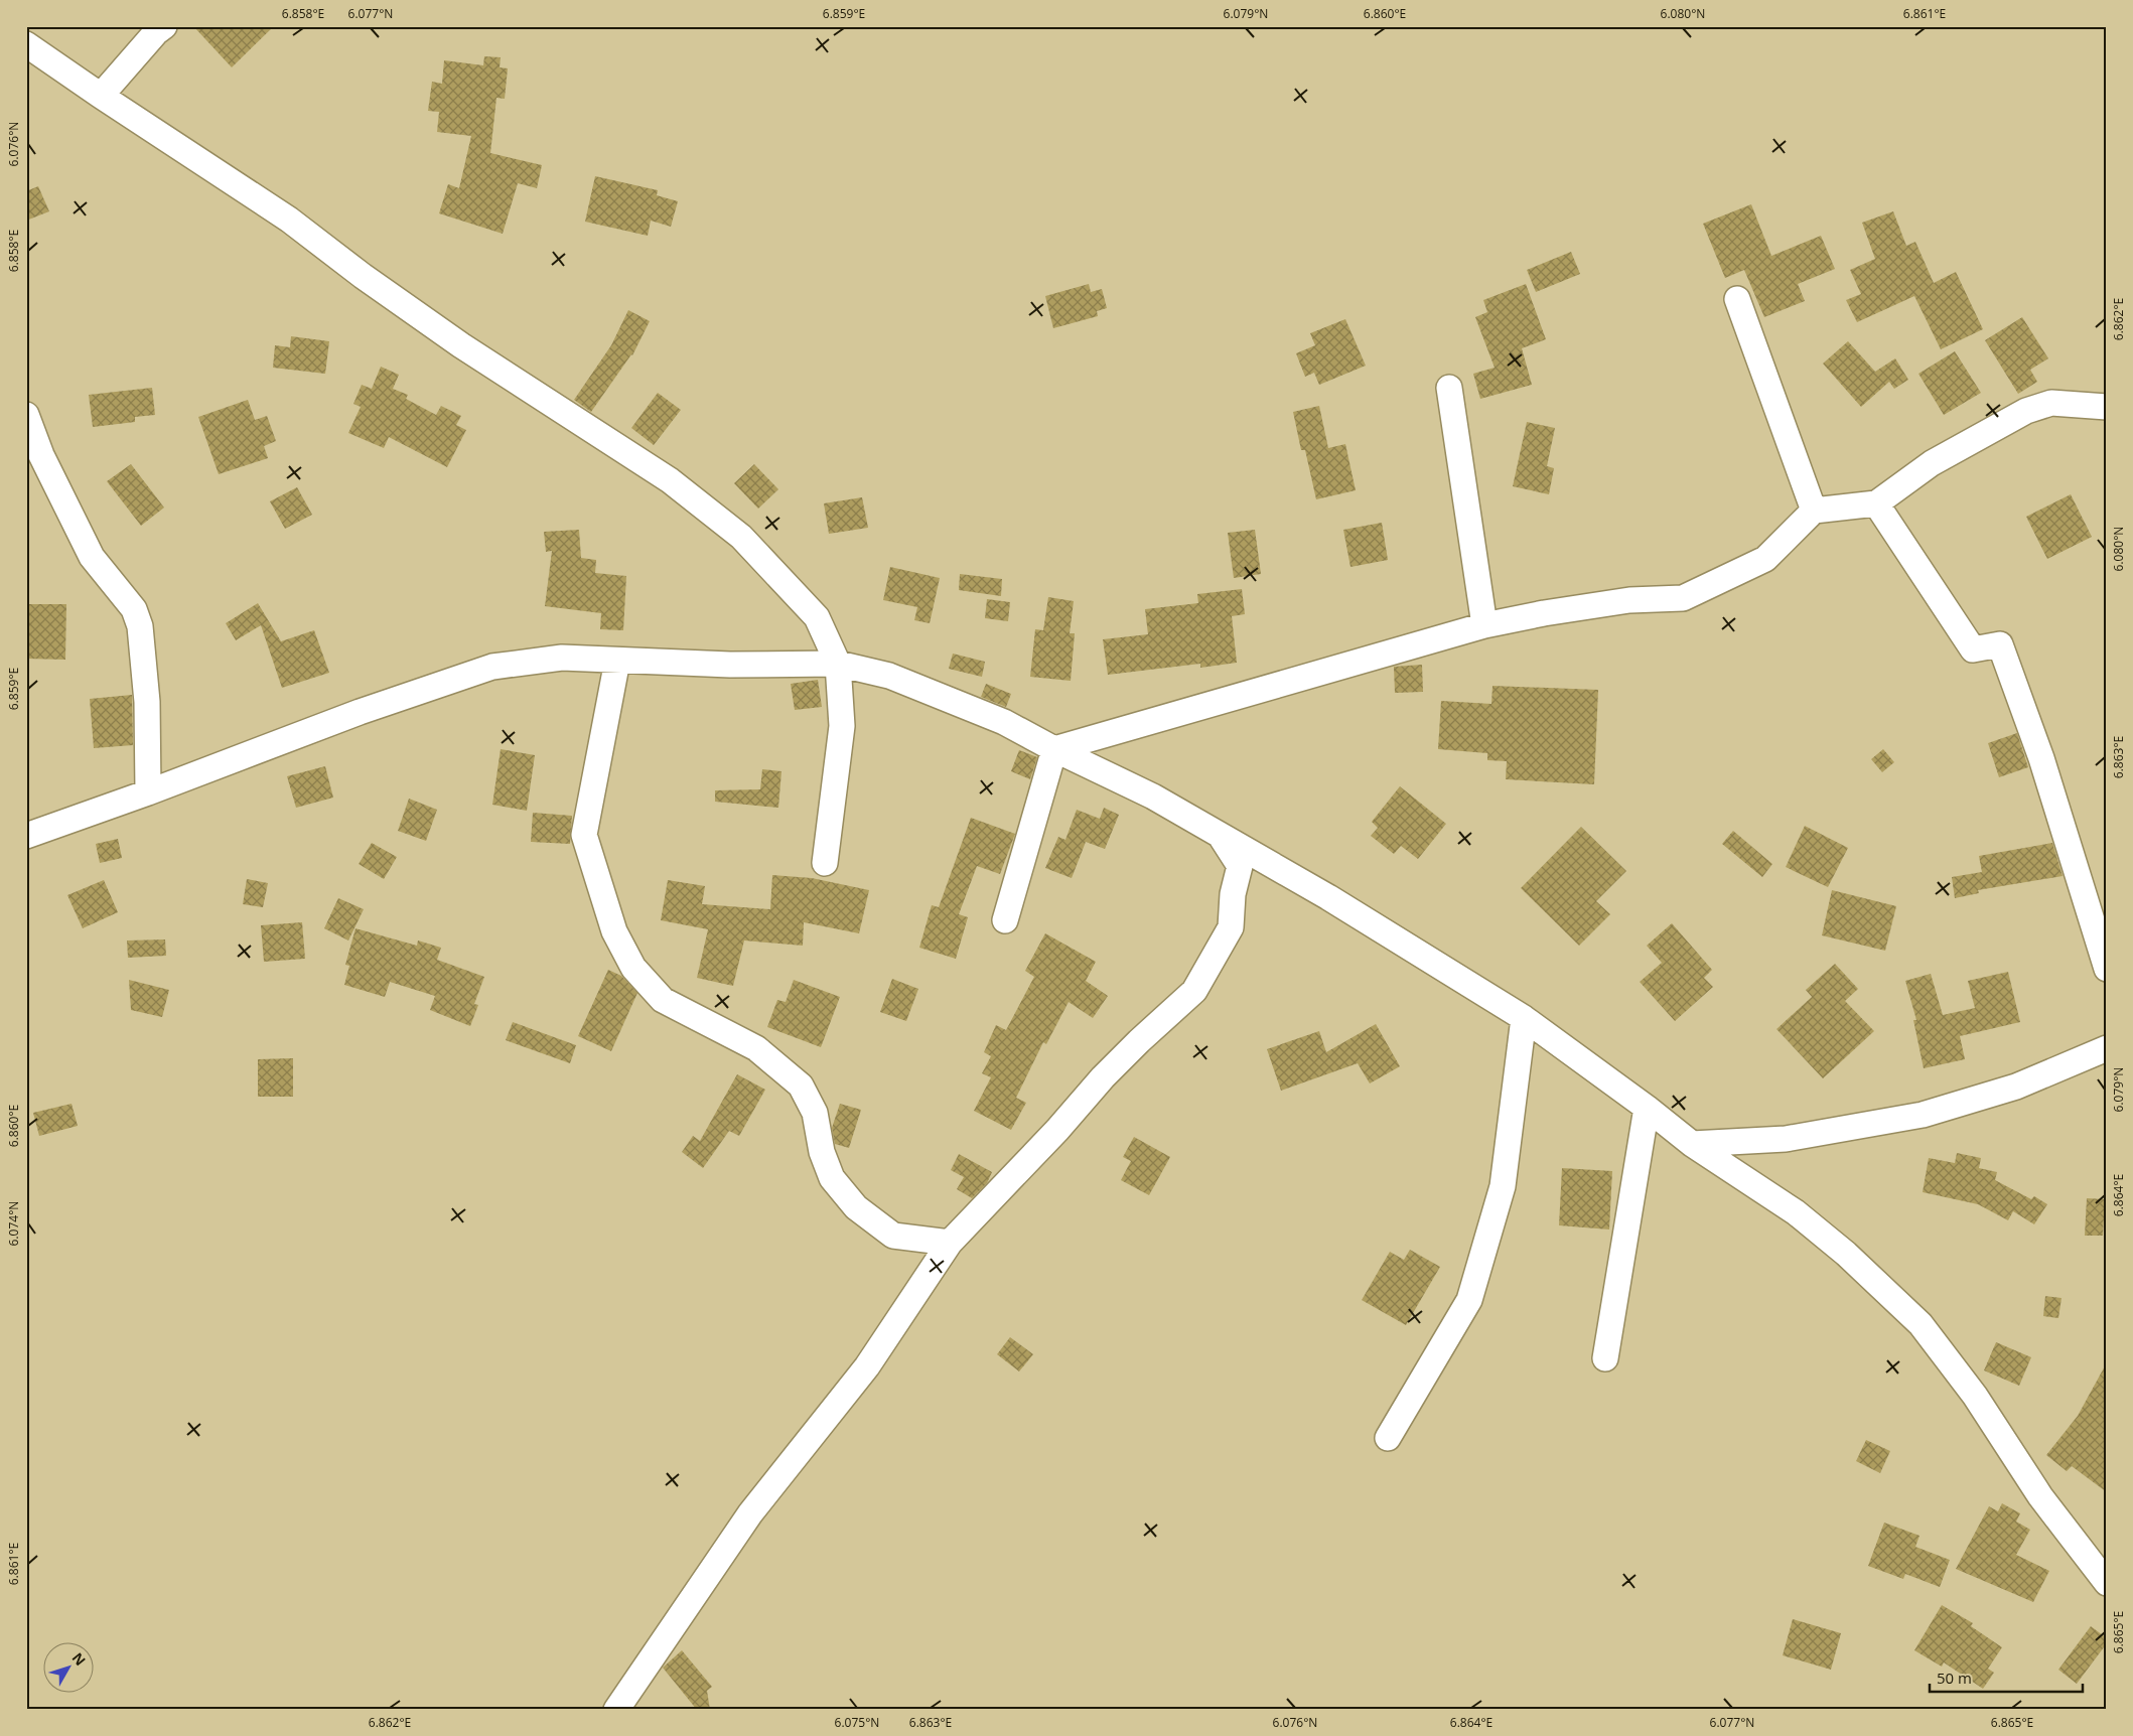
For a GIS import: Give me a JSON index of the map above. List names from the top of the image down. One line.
{"scale_bar":"50 m","north":"top right","coordinates":["6.858°E","6.077°N","6.859°E","6.079°N","6.860°E","6.080°N","6.861°E","6.076°N","6.862°E","6.863°E","6.864°E","6.074°N","6.865°E","6.075°N"]}
